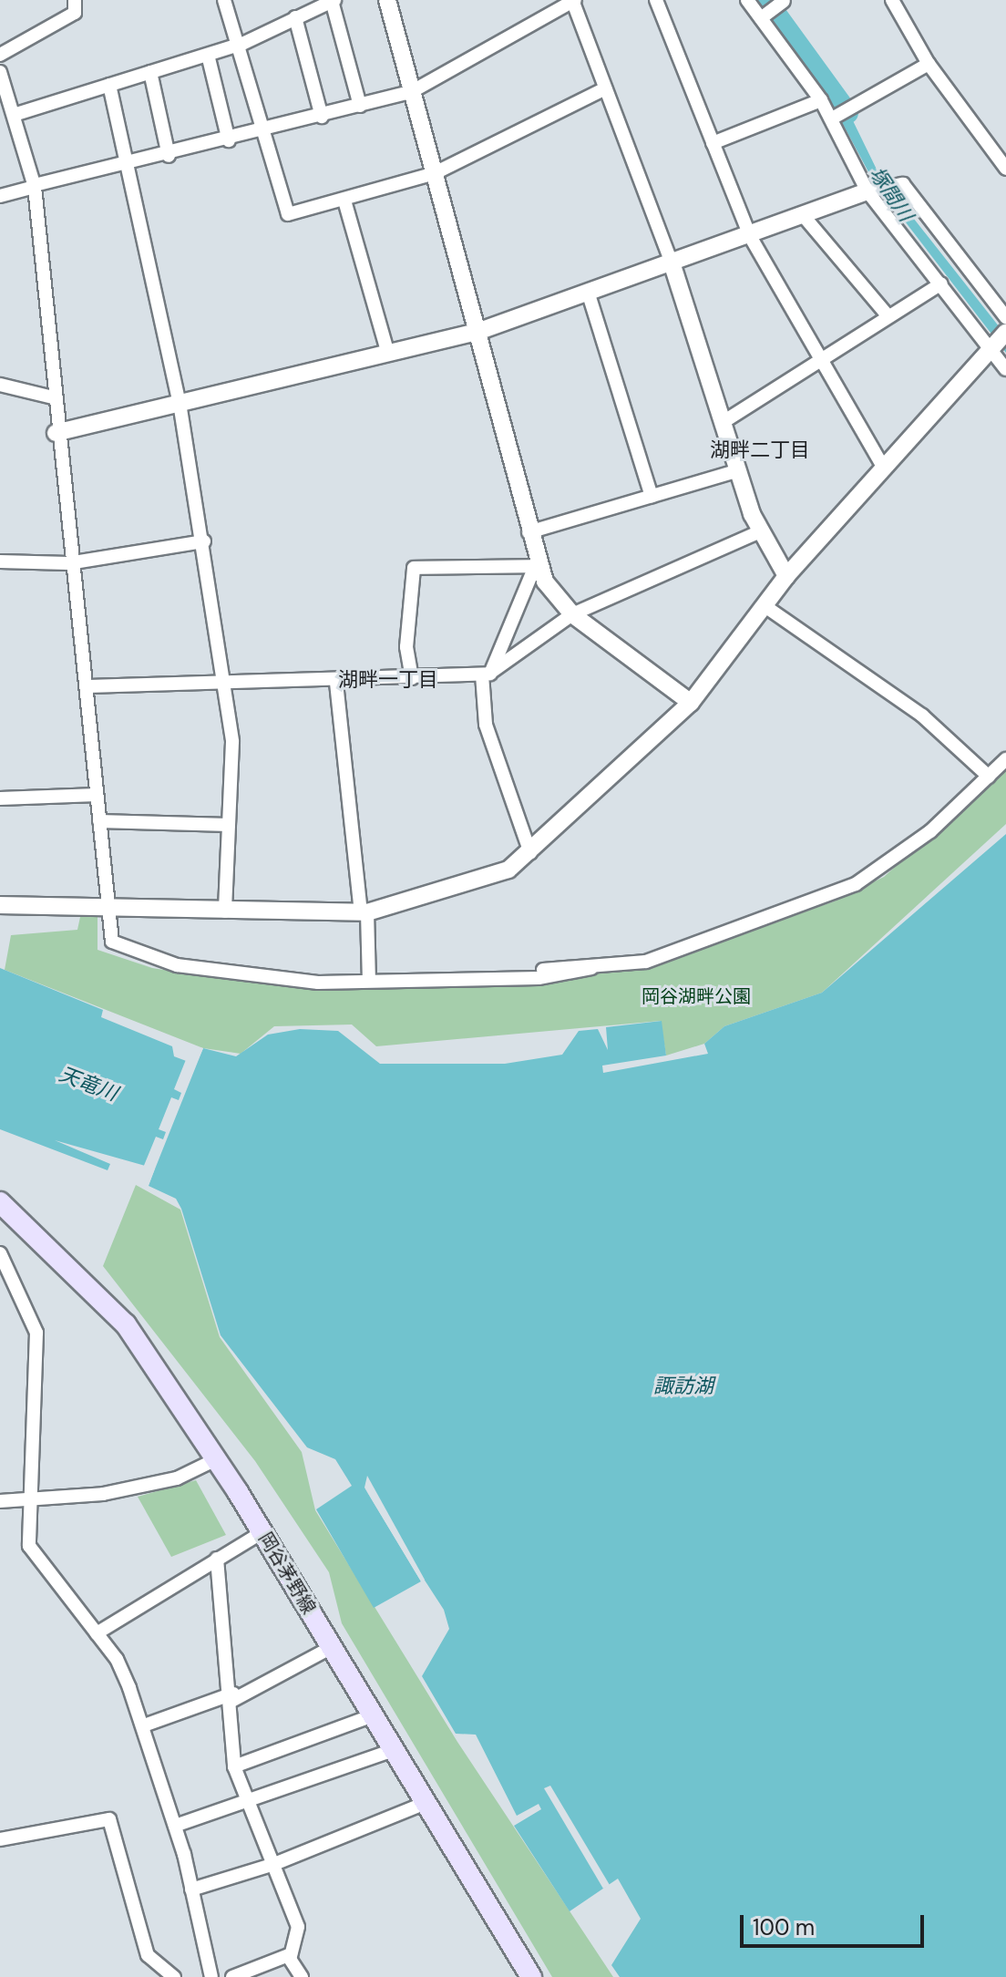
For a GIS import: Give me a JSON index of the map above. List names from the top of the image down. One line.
{"streets":{"main road":["岡谷茅野線"]},"districts":["湖畔二丁目","湖畔一丁目"],"water":["塚間川","天竜川","諏訪湖"],"parks":["岡谷湖畔公園"],"scale_bar":"100 m"}
